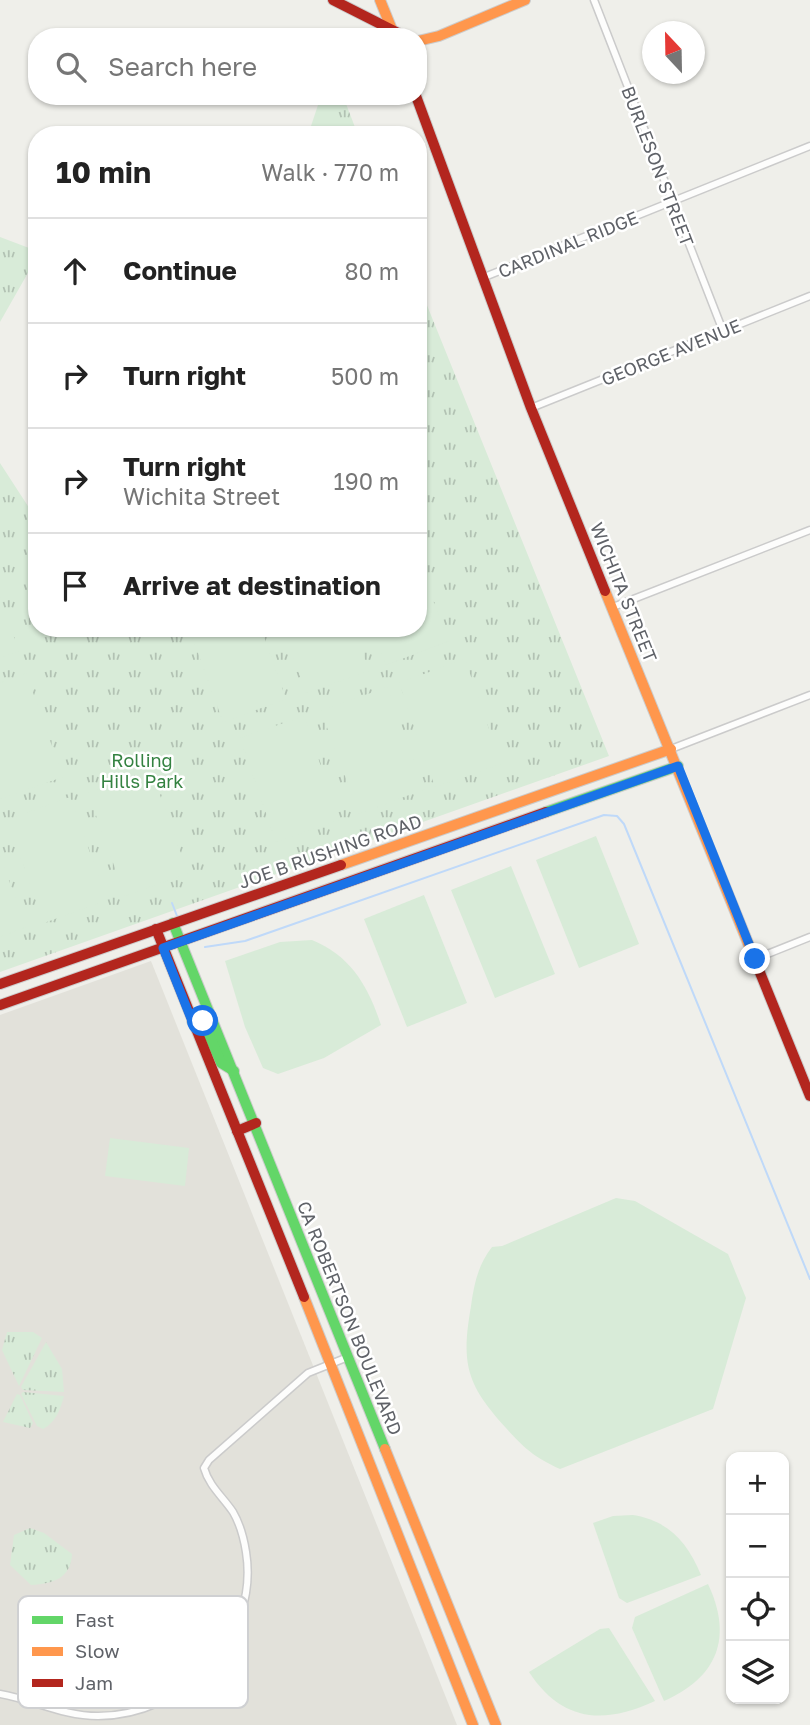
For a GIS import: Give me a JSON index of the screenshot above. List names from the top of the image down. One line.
{"streets":{"street":["BURLESON STREET","CARDINAL RIDGE","GEORGE AVENUE","WICHITA STREET","JOE B RUSHING ROAD","CA ROBERTSON BOULEVARD"]},"crossings":[["BURLESON STREET","CARDINAL RIDGE"],["BURLESON STREET","GEORGE AVENUE"],["CARDINAL RIDGE","WICHITA STREET"],["GEORGE AVENUE","WICHITA STREET"],["WICHITA STREET","JOE B RUSHING ROAD"],["JOE B RUSHING ROAD","CA ROBERTSON BOULEVARD"]],"parks":["Rolling Hills Park"],"legend":["Fast","Slow","Jam"],"north":"top","page":{"search":"Search here","heading":["10 min","Walk · 770 m"],"list":[["Continue","80 m"],["Turn right","500 m"],["Turn right","Wichita Street","190 m"],"Arrive at destination"],"map_buttons":["+","−"]}}
